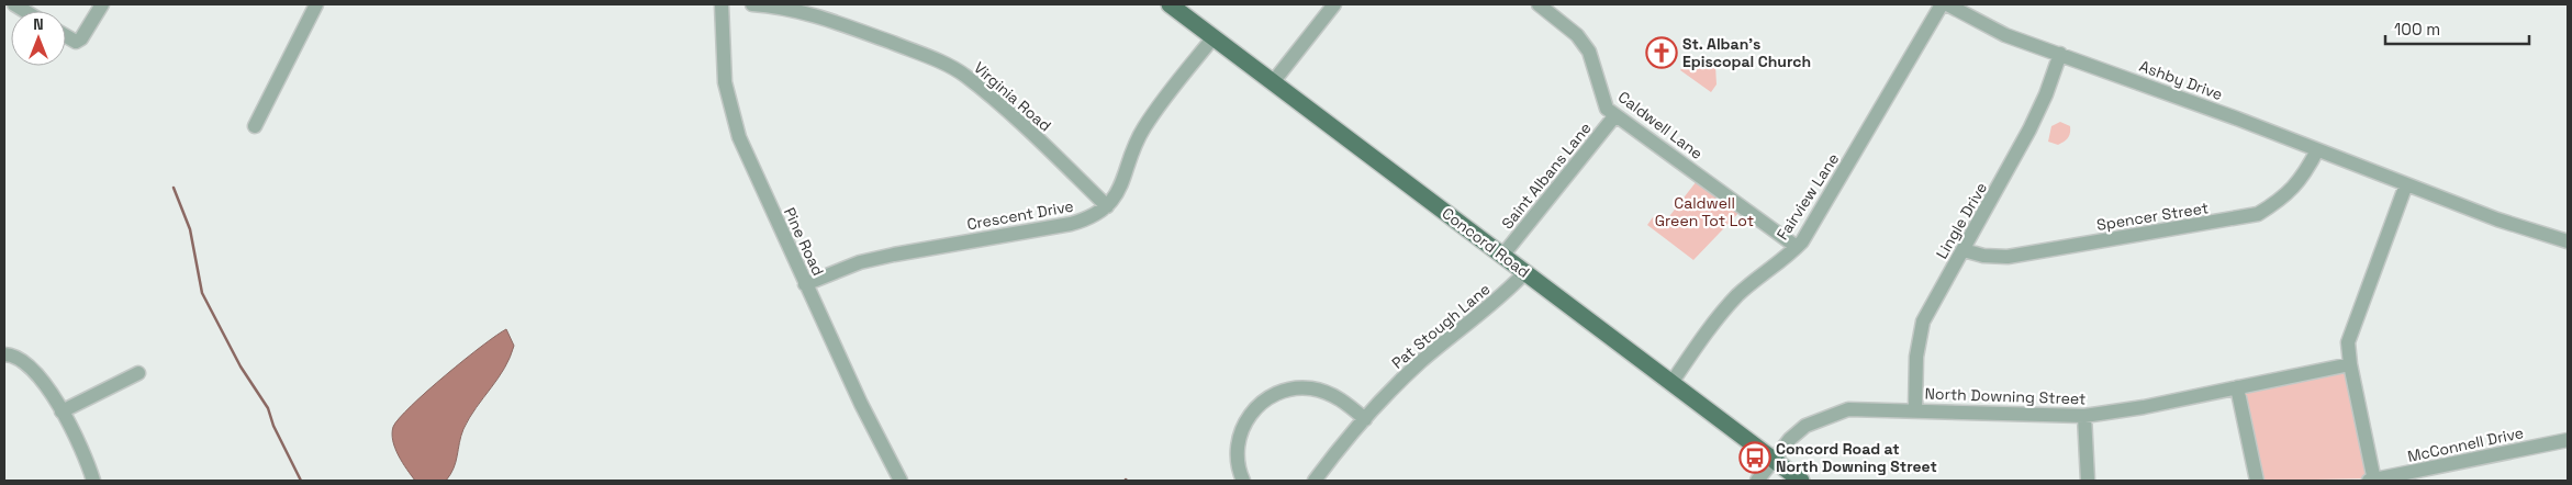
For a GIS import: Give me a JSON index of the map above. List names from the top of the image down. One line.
{"streets":{"main road":["Concord Road"],"street":["Ashby Drive","Virginia Road","Caldwell Lane","Saint Albans Lane","Fairview Lane","Crescent Drive","Spencer Street","Lingle Drive","Pine Road","Pat Stough Lane","North Downing Street","McConnell Drive"]},"crossings":[["Ashby Drive","Spencer Street"],["Ashby Drive","Lingle Drive"],["Virginia Road","Crescent Drive"],["Caldwell Lane","Saint Albans Lane"],["Caldwell Lane","Fairview Lane"],["Saint Albans Lane","Concord Road"],["Fairview Lane","Concord Road"],["Crescent Drive","Pine Road"],["Crescent Drive","Concord Road"],["Spencer Street","Lingle Drive"],["Lingle Drive","North Downing Street"],["Concord Road","Pat Stough Lane"],["Concord Road","North Downing Street"]],"parks":["Caldwell Green Tot Lot"],"places":{"church":["St. Alban's Episcopal Church"],"bus stop":["Concord Road at North Downing Street"]},"scale_bar":"100 m","north":"top"}
